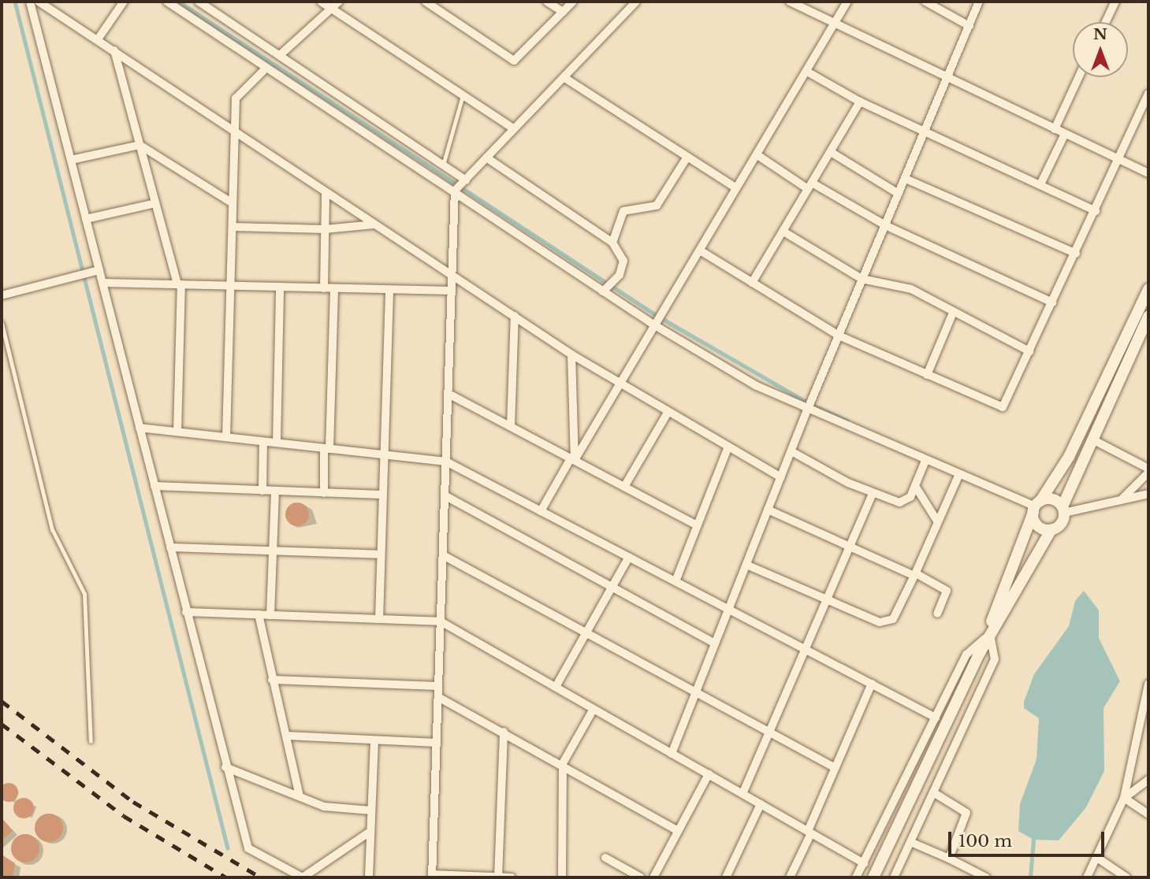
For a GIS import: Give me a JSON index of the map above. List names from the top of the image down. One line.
{"scale_bar":"100 m","north":"top"}
